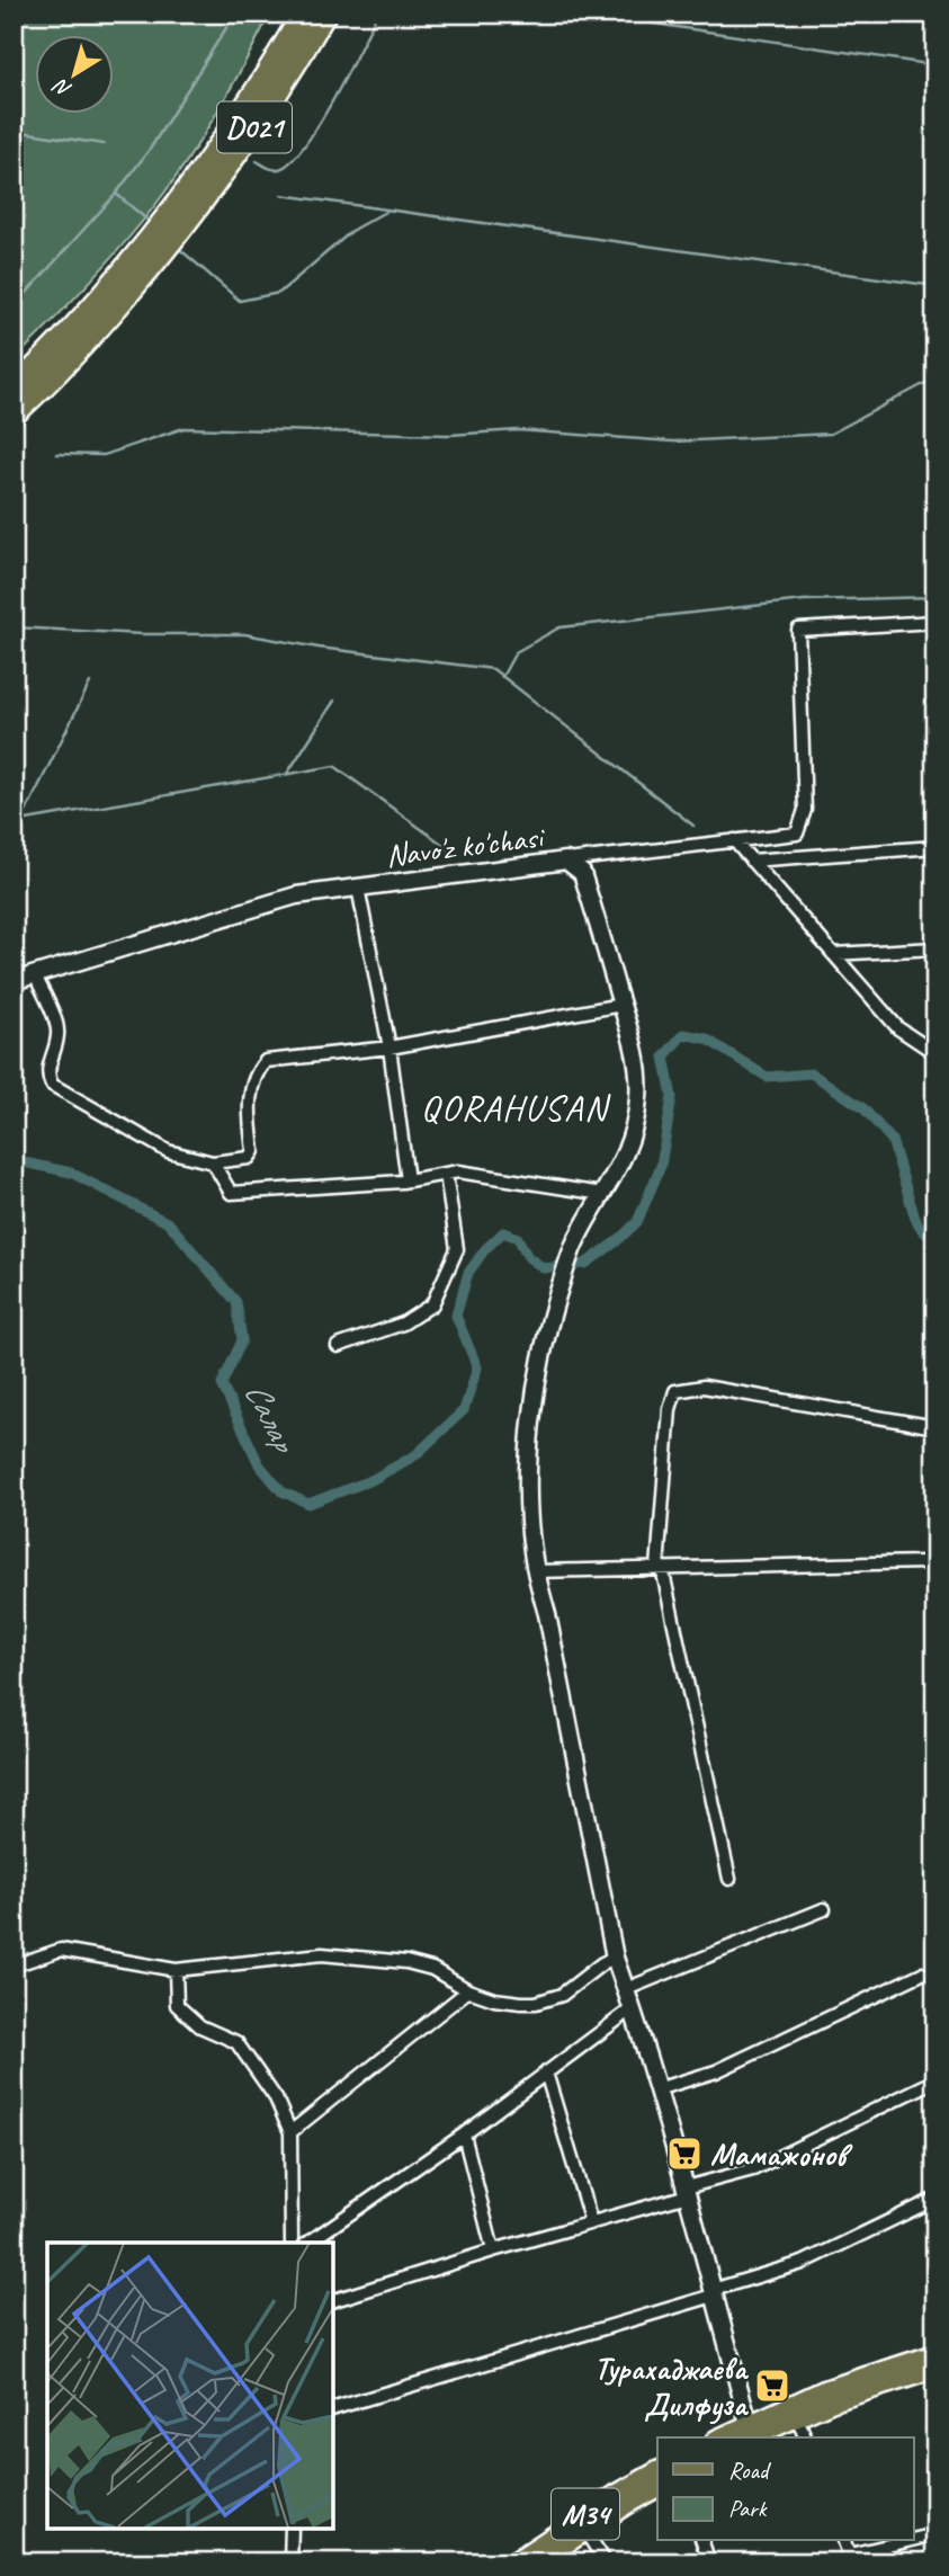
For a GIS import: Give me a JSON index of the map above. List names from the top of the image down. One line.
{"streets":{"highway":["D021"],"main road":["M34"],"street":["Navo'z ko'chasi"]},"districts":["QORAHUSAN"],"water":["Салар"],"places":{"supermarket":["Мамажонов","Турахаджаева Дилфуза"]},"legend":["Road","Park"],"north":"bottom left"}
